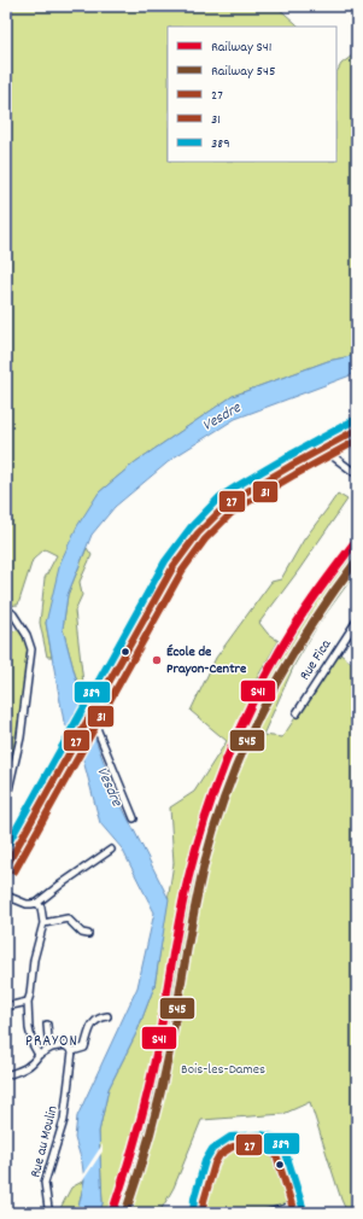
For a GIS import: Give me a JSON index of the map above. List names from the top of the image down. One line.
{"streets":{"street":["Rue Fica","Rue au Moulin"]},"districts":["PRAYON"],"water":["Vesdre"],"parks":["Bois-les-Dames"],"places":["École de Prayon-Centre"],"lines":["transit line 389","transit line 27","transit line 31","rail line S41","rail line 545"],"legend":["Railway S41","Railway 545","27","31","389"]}
